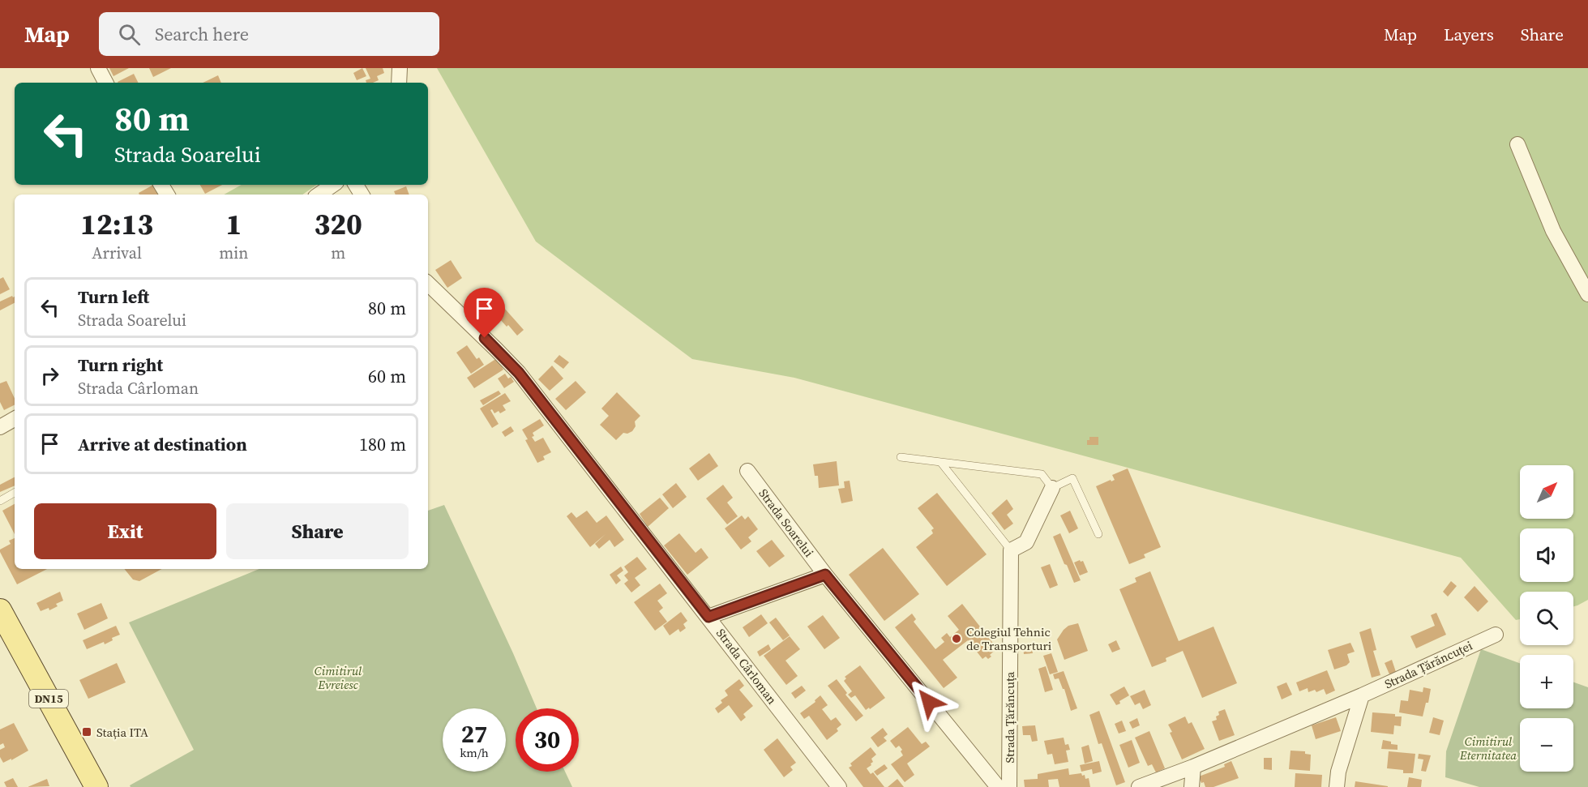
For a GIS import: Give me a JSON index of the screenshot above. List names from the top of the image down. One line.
{"streets":{"main road":["DN15"],"street":["Strada Soarelui","Strada Țărăncuței","Strada Cârloman","Strada Țărăncuța"]},"parks":["Cimitirul Evreiesc","Cimitirul Eternitatea"],"places":{"other":["Colegiul Tehnic de Transporturi"],"transit":["Stația ITA"]},"north":"top right","page":{"header":"Map","search":"Search here","nav":["Map","Layers","Share"],"turn":["80 m","Strada Soarelui"],"eta":["12:13","Arrival","1","min","320","m"],"list":[{"name":"Turn left","note":"Strada Soarelui","value":"80 m"},{"name":"Turn right","note":"Strada Cârloman","value":"60 m"},{"name":"Arrive at destination","value":"180 m"}],"map_buttons":["+","−"],"buttons":["Exit","Share"],"speed":"27 km/h","limit":"30"}}
